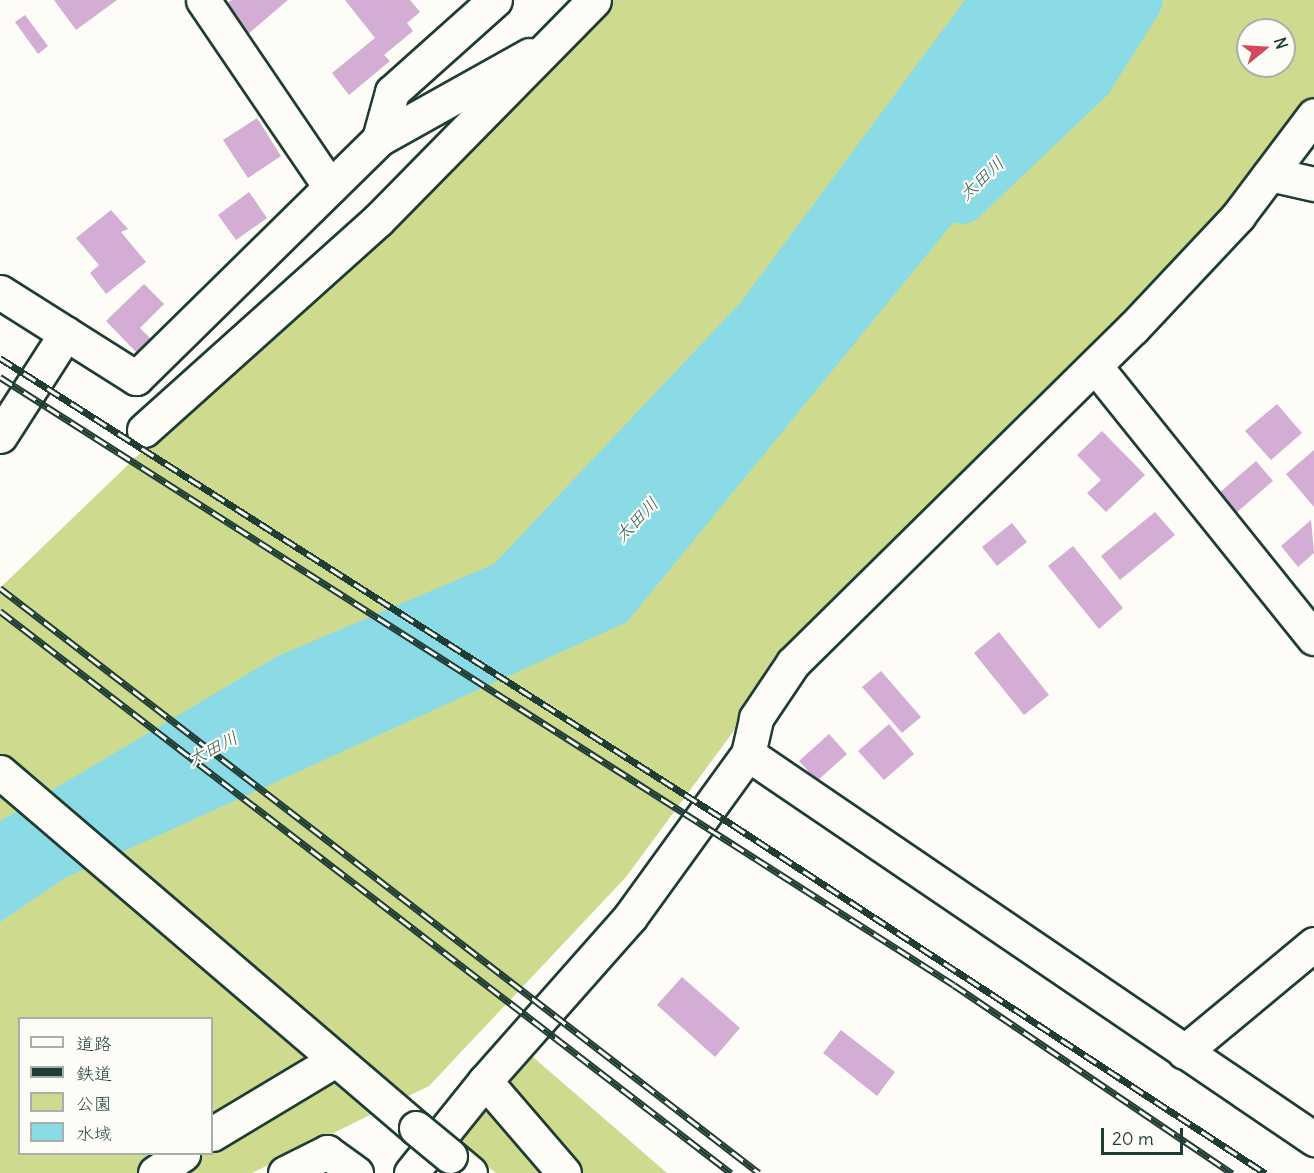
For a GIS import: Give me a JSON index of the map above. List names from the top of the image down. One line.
{"water":["太田川"],"legend":["道路","鉄道","公園","水域"],"scale_bar":"20 m","north":"right"}
